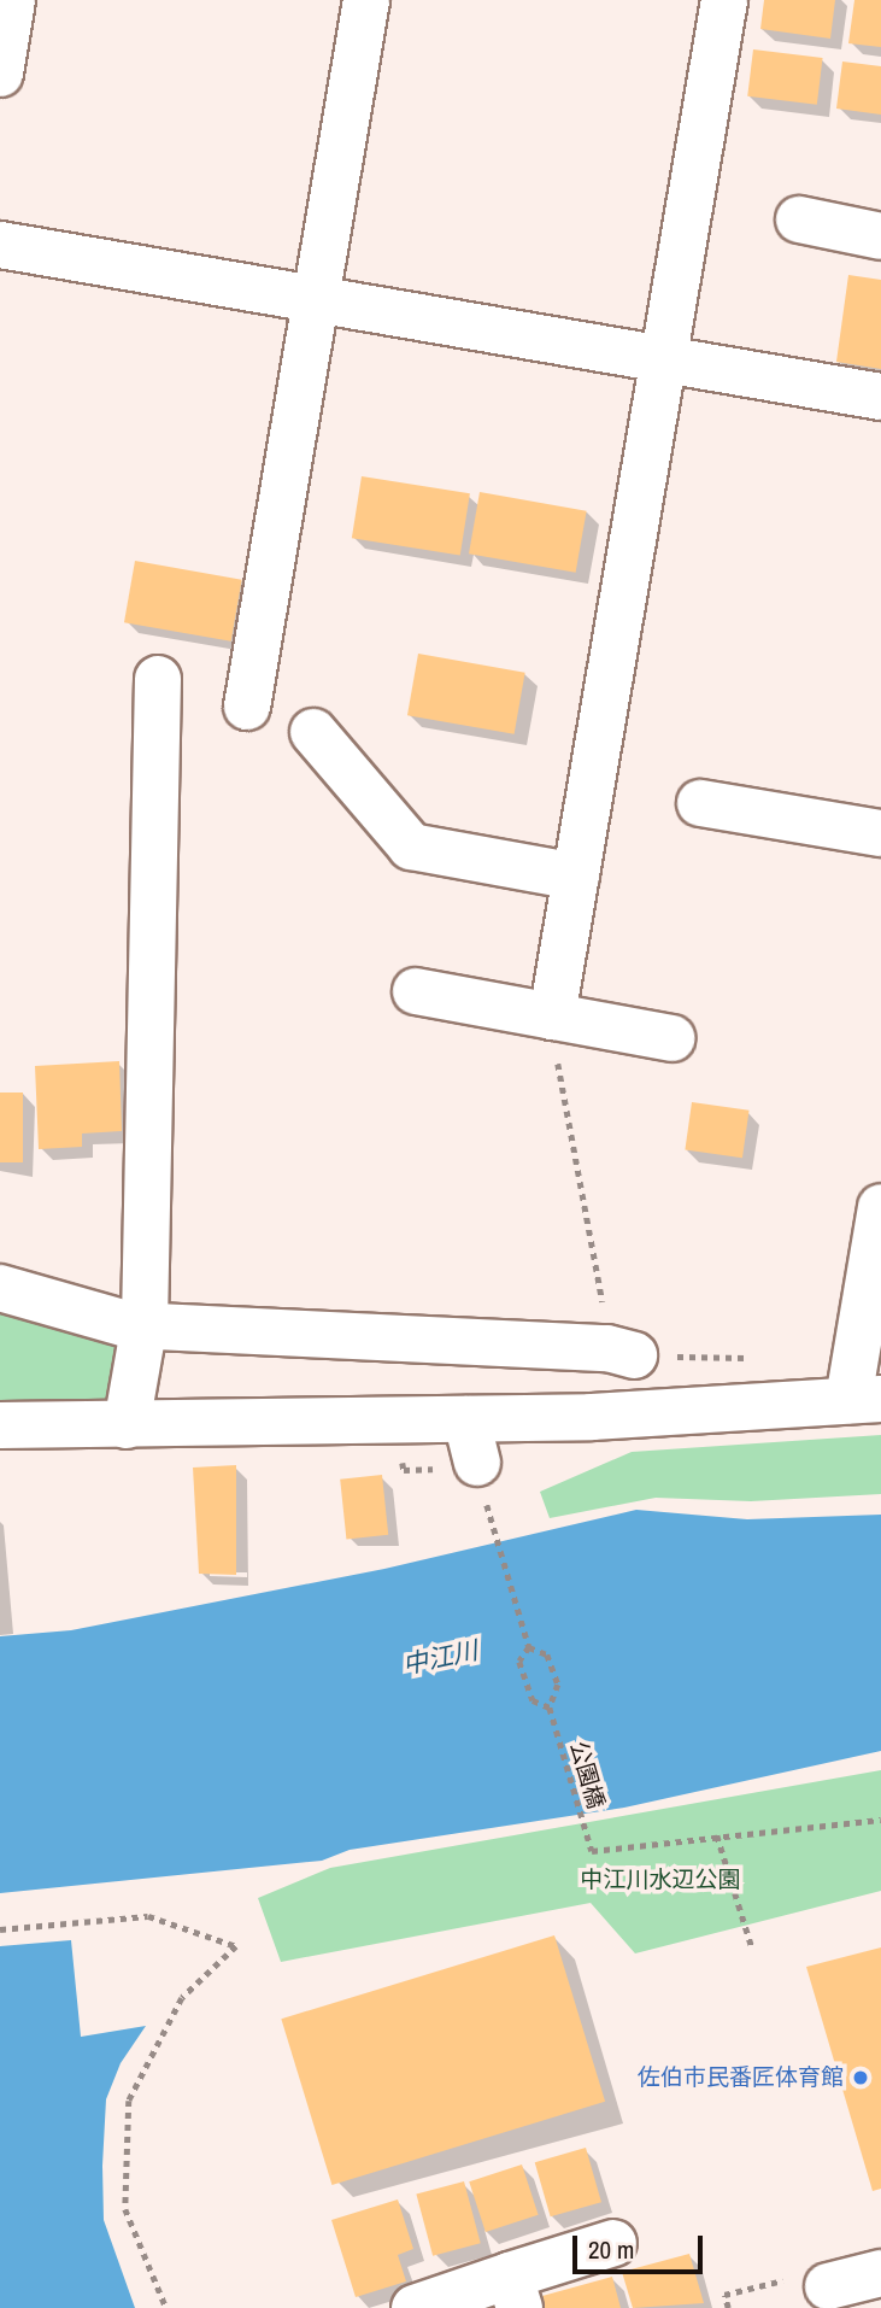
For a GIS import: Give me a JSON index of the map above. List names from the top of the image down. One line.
{"streets":{"path":["公園橋"]},"water":["中江川"],"parks":["中江川水辺公園"],"places":["佐伯市民番匠体育館"],"scale_bar":"20 m"}
